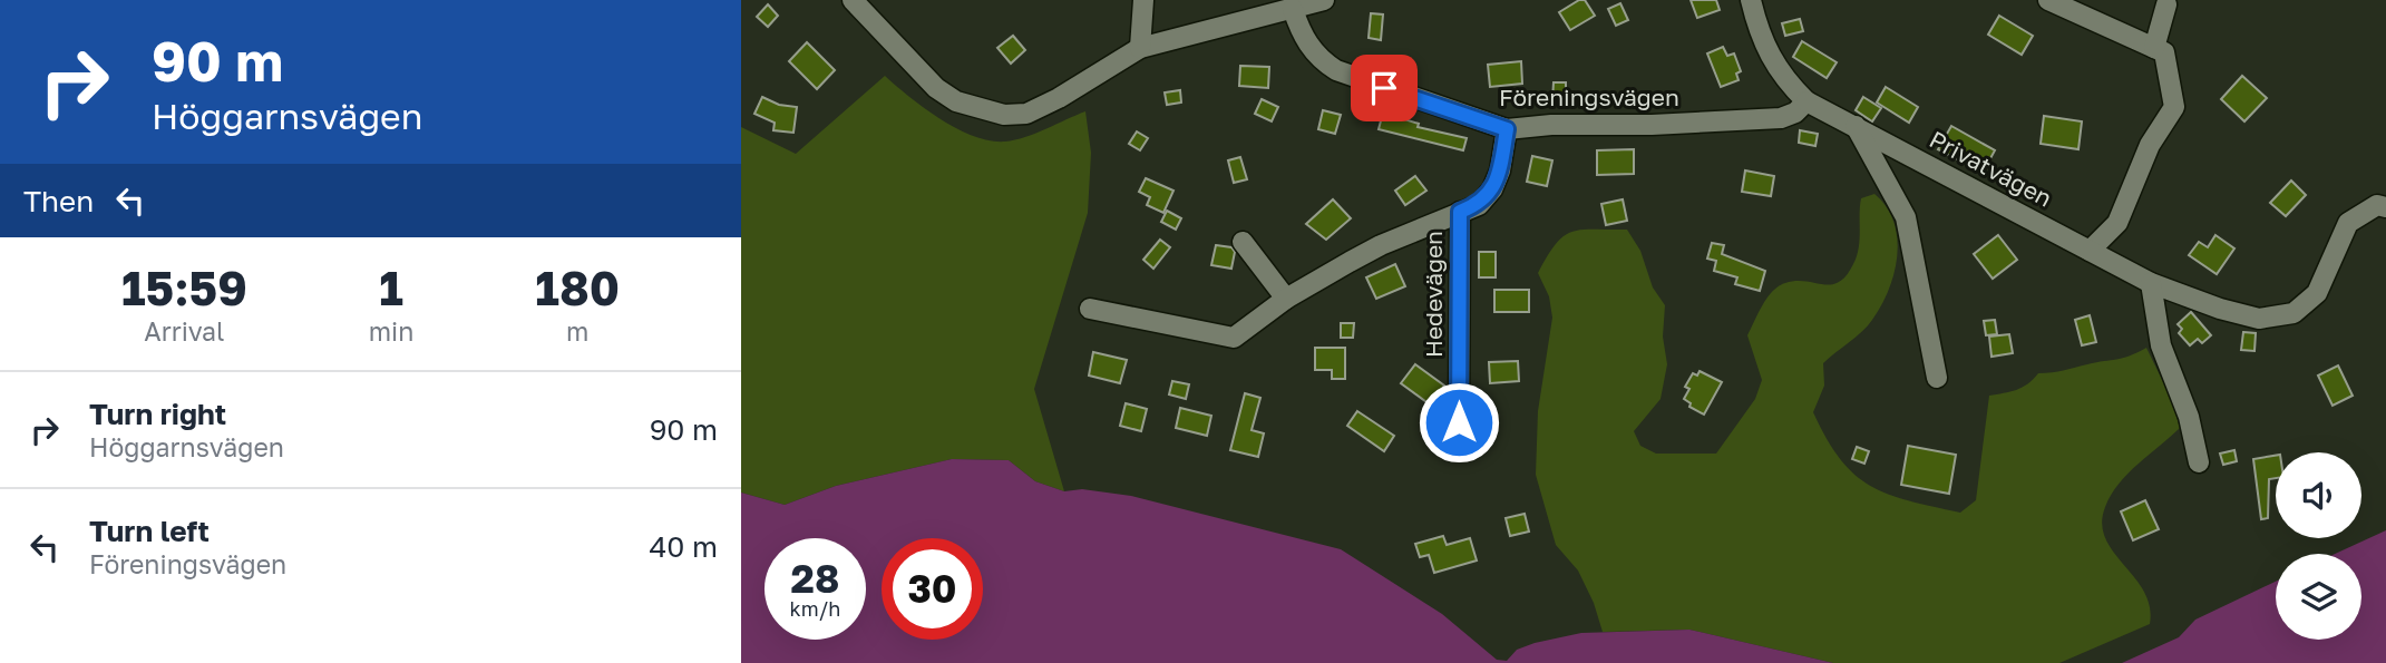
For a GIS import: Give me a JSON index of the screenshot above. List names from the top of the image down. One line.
{"streets":{"street":["Föreningsvägen","Privatvägen","Hedevägen"]},"crossings":[["Föreningsvägen","Privatvägen"]],"page":{"turn":["90 m","Höggarnsvägen"],"then":"Then","eta":["15:59","Arrival","1","min","180","m"],"list":[{"name":"Turn right","note":"Höggarnsvägen","value":"90 m"},{"name":"Turn left","note":"Föreningsvägen","value":"40 m"}],"speed":"28 km/h","limit":"30"}}
